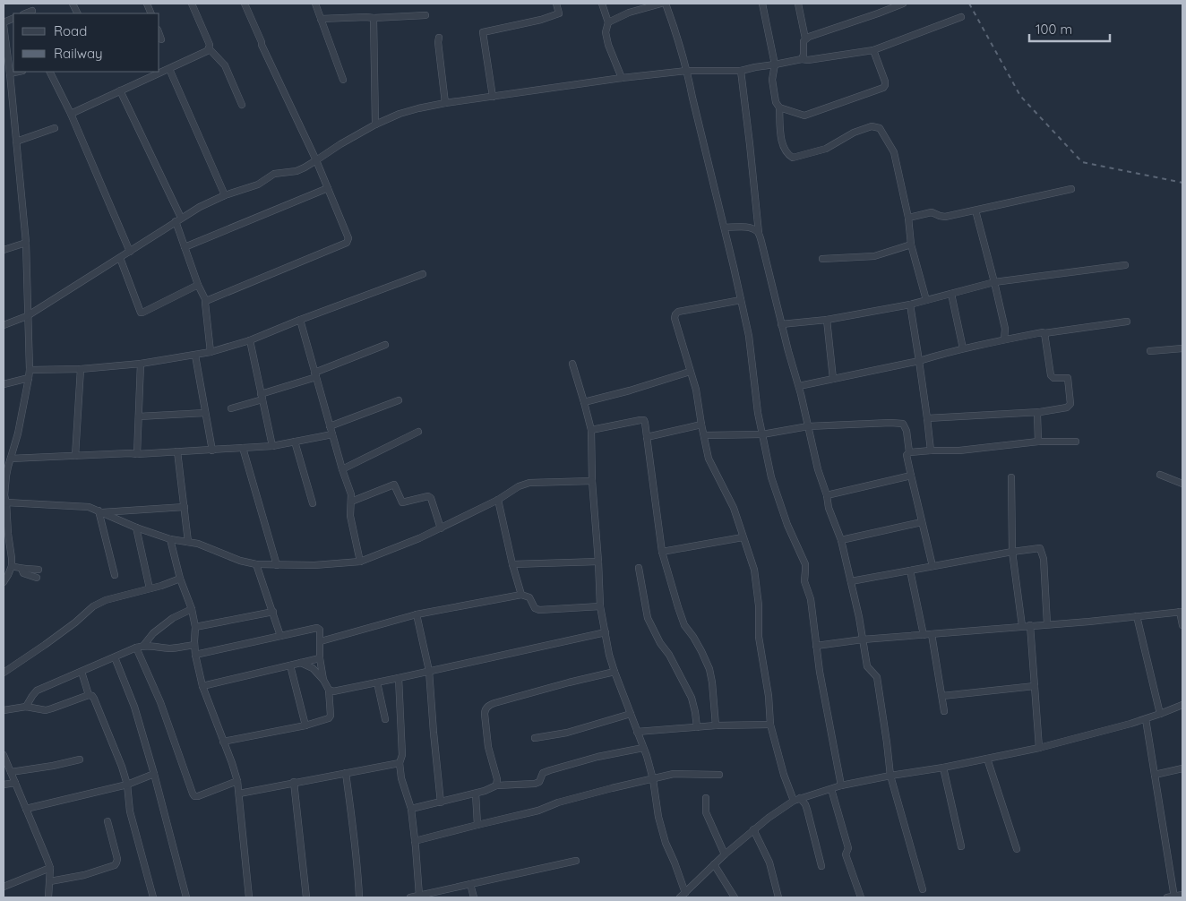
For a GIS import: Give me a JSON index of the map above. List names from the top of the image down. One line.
{"legend":["Road","Railway"],"scale_bar":"100 m"}
